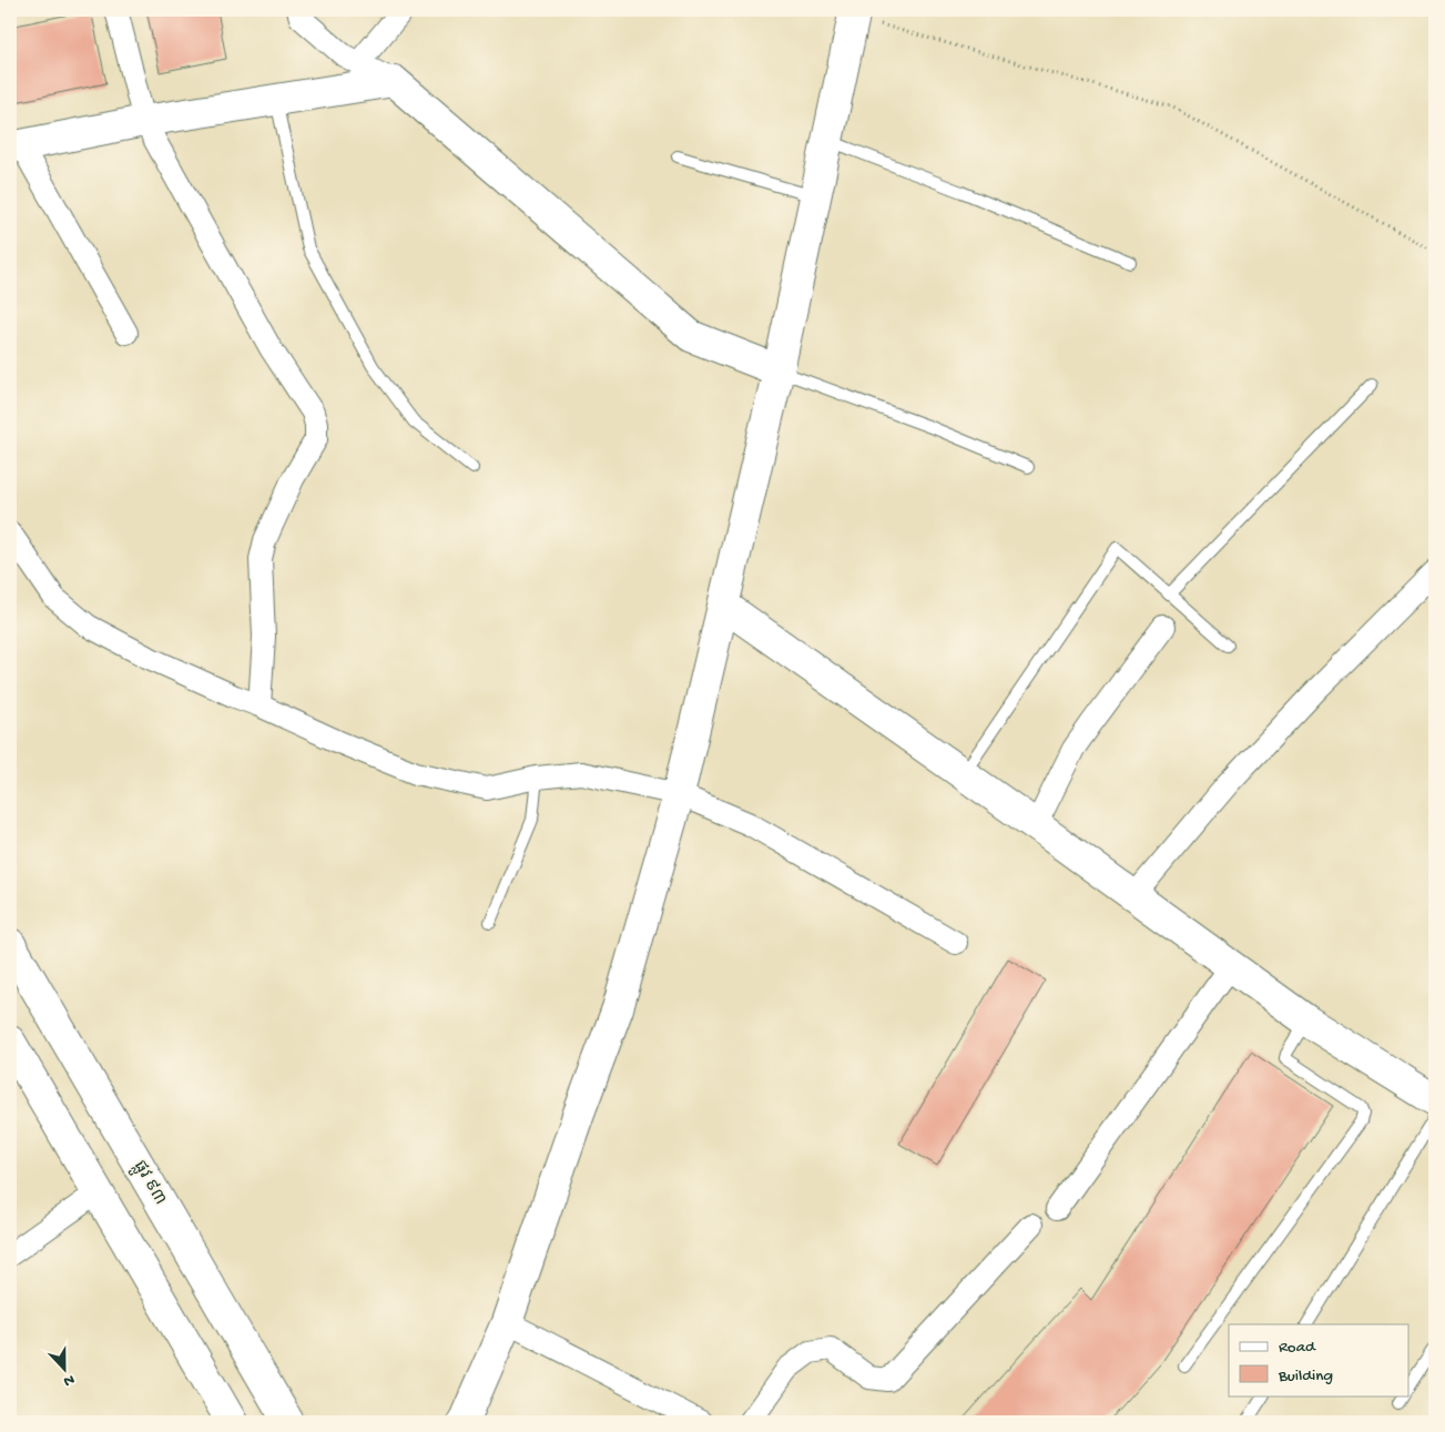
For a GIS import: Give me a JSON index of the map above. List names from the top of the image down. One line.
{"streets":{"street":["ផ្លូវ ៩៣"]},"legend":["Road","Building"],"north":"bottom"}
